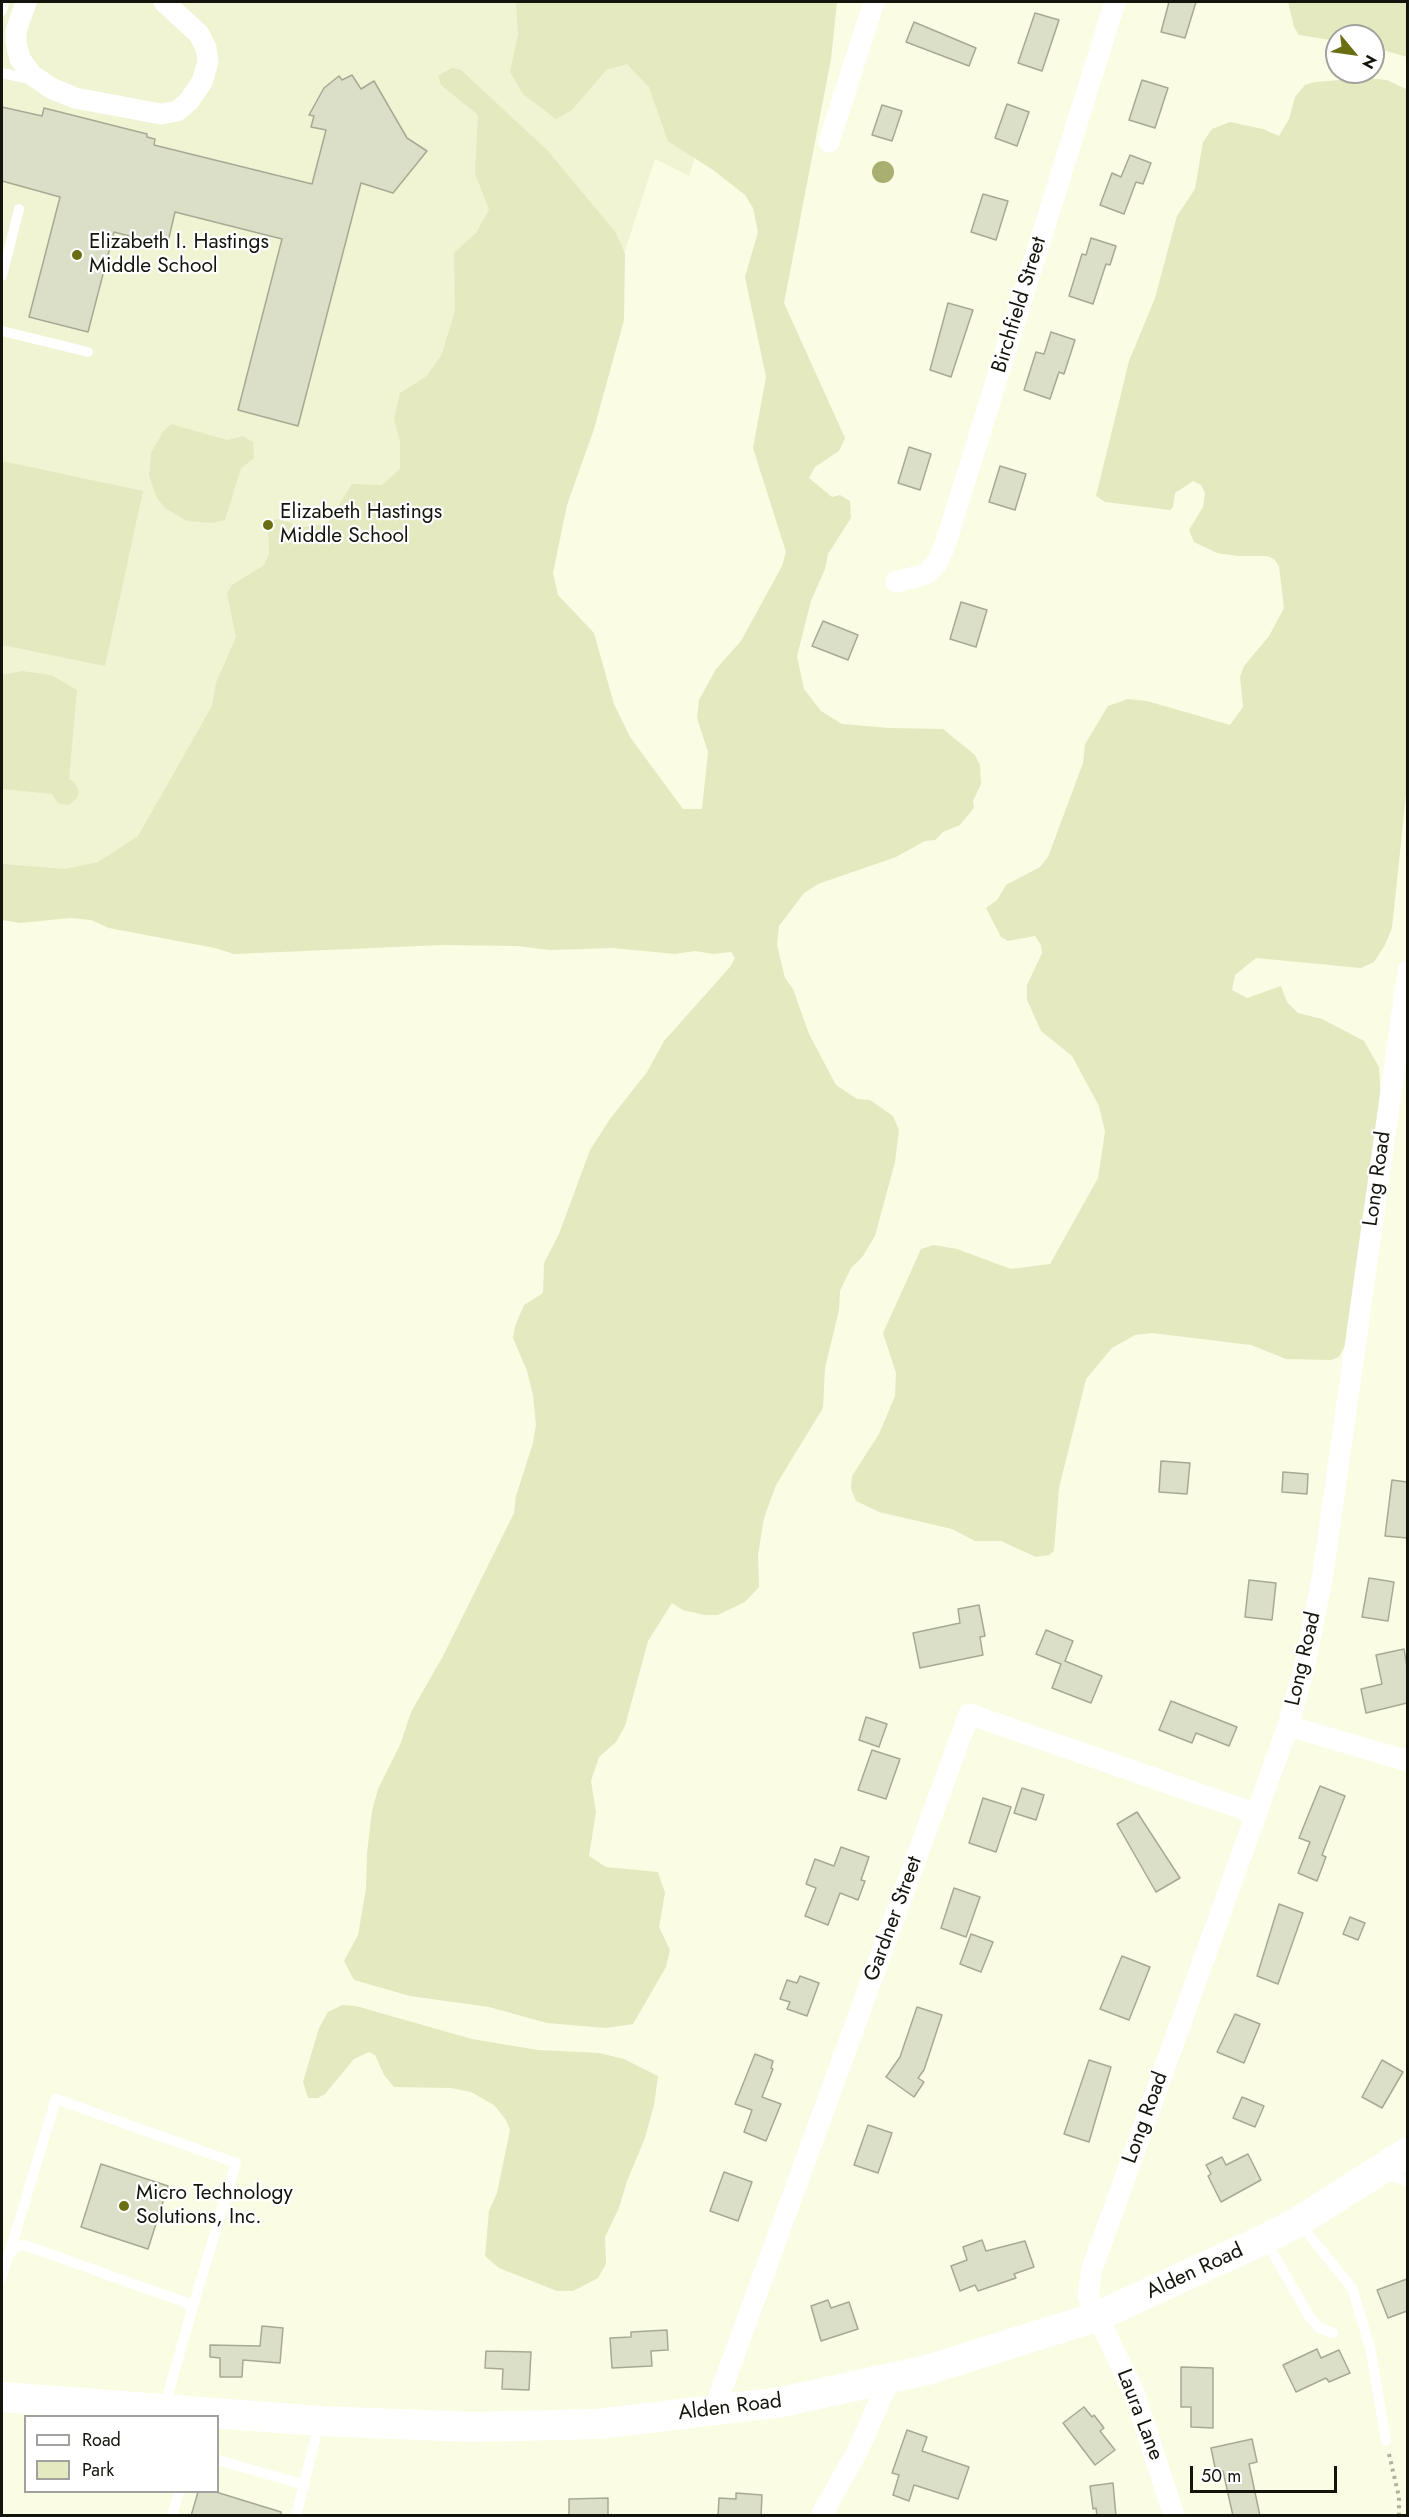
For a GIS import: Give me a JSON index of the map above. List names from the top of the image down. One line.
{"streets":{"main road":["Alden Road"],"street":["Birchfield Street","Long Road","Gardner Street","Laura Lane"]},"crossings":[["Long Road","Gardner Street"],["Long Road","Alden Road"],["Long Road","Laura Lane"],["Gardner Street","Alden Road"],["Alden Road","Laura Lane"]],"places":["Elizabeth I. Hastings Middle School","Elizabeth Hastings Middle School","Micro Technology Solutions, Inc."],"legend":["Road","Park"],"scale_bar":"50 m","north":"bottom right"}
